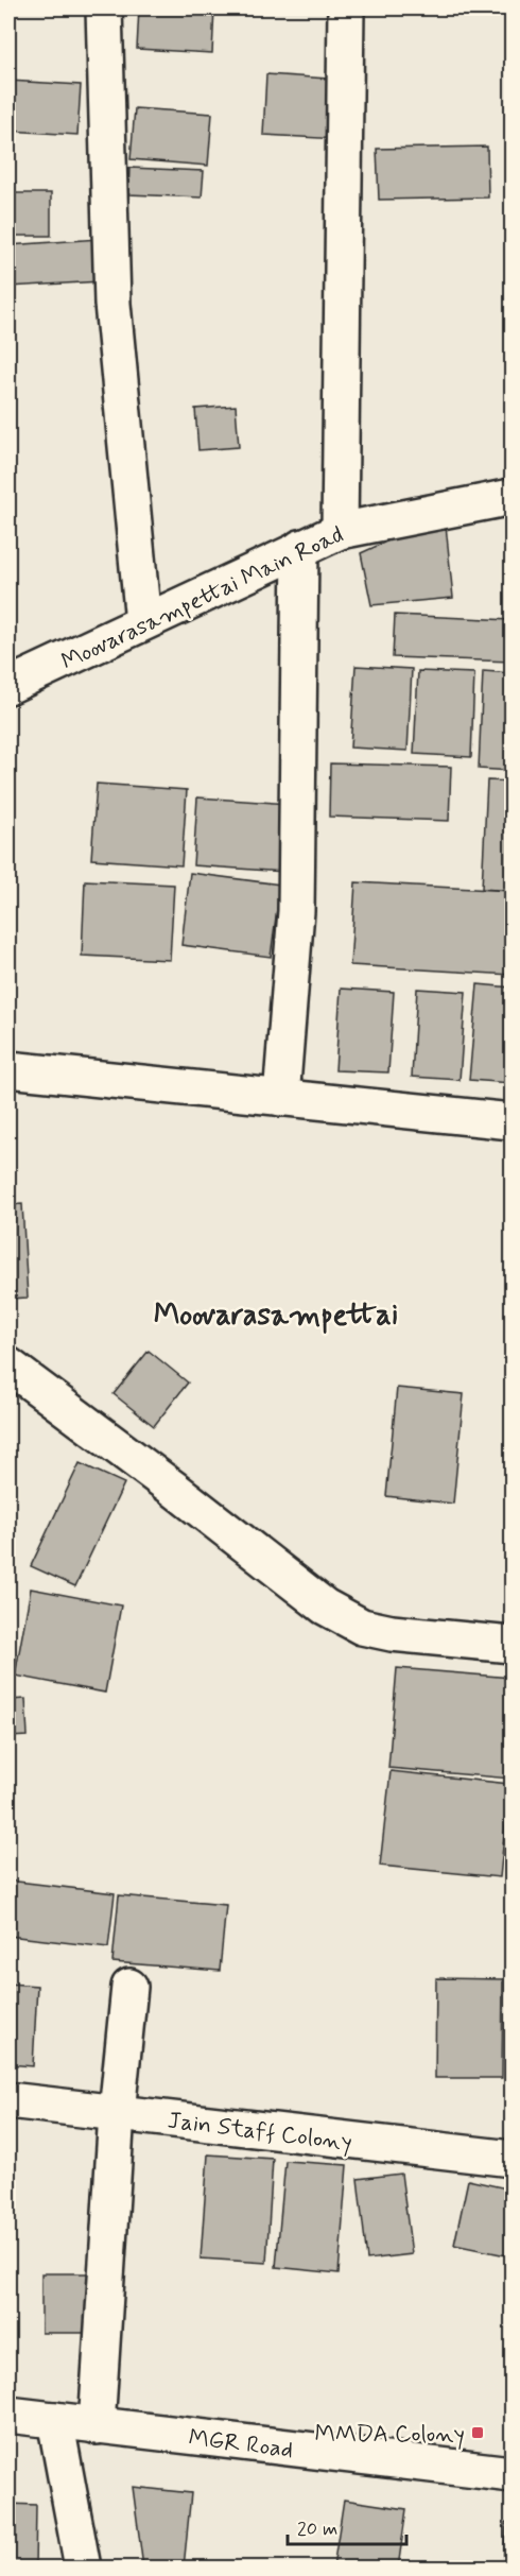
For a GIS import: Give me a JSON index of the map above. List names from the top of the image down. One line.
{"streets":{"street":["Moovarasampettai Main Road","Jain Staff Colony","MGR Road"]},"districts":["Moovarasampettai"],"places":{"transit":["MMDA Colony"]},"scale_bar":"20 m"}
